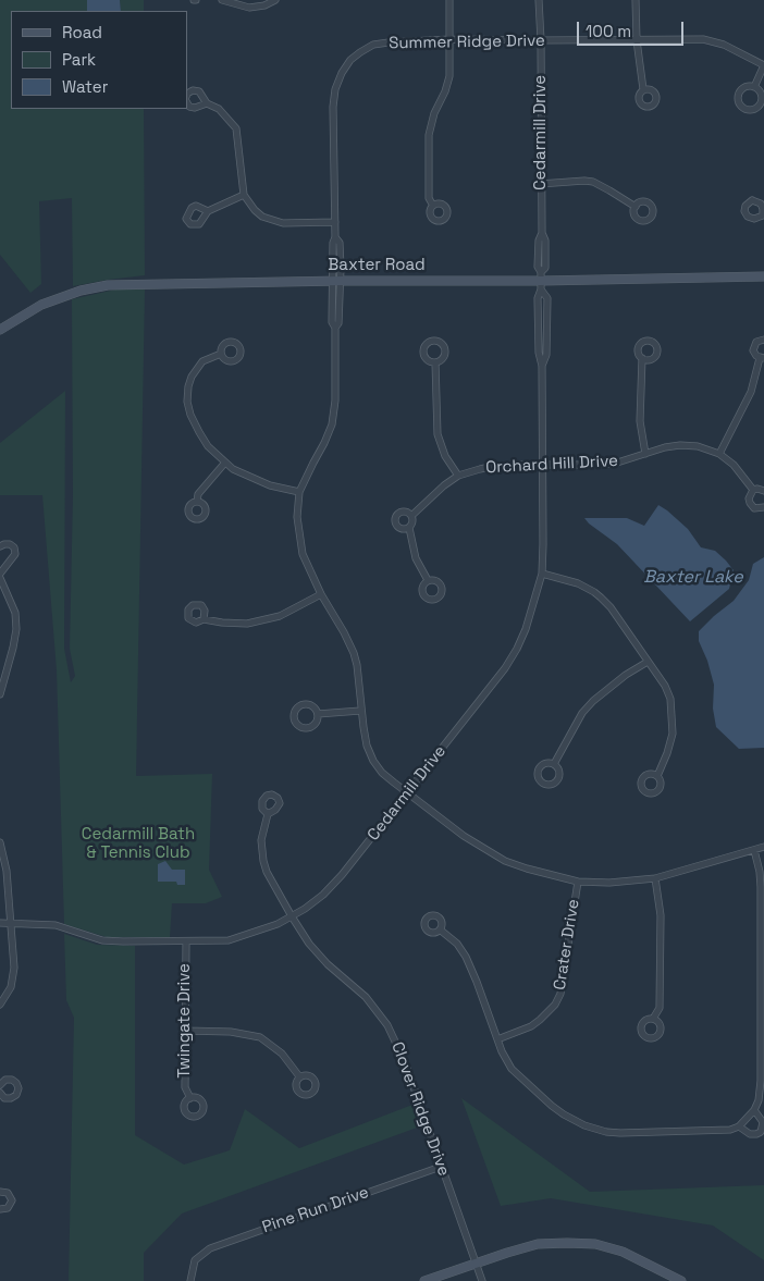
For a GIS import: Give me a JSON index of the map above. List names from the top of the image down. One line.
{"streets":{"main road":["Baxter Road"],"street":["Summer Ridge Drive","Cedarmill Drive","Orchard Hill Drive","Crater Drive","Twingate Drive","Clover Ridge Drive","Pine Run Drive"]},"crossings":[["Summer Ridge Drive","Cedarmill Drive"],["Summer Ridge Drive","Baxter Road"],["Summer Ridge Drive","Crater Drive"],["Cedarmill Drive","Baxter Road"],["Cedarmill Drive","Orchard Hill Drive"],["Cedarmill Drive","Twingate Drive"],["Cedarmill Drive","Clover Ridge Drive"],["Clover Ridge Drive","Pine Run Drive"]],"water":["Baxter Lake"],"parks":["Cedarmill Bath & Tennis Club"],"legend":["Road","Park","Water"],"scale_bar":"100 m"}
